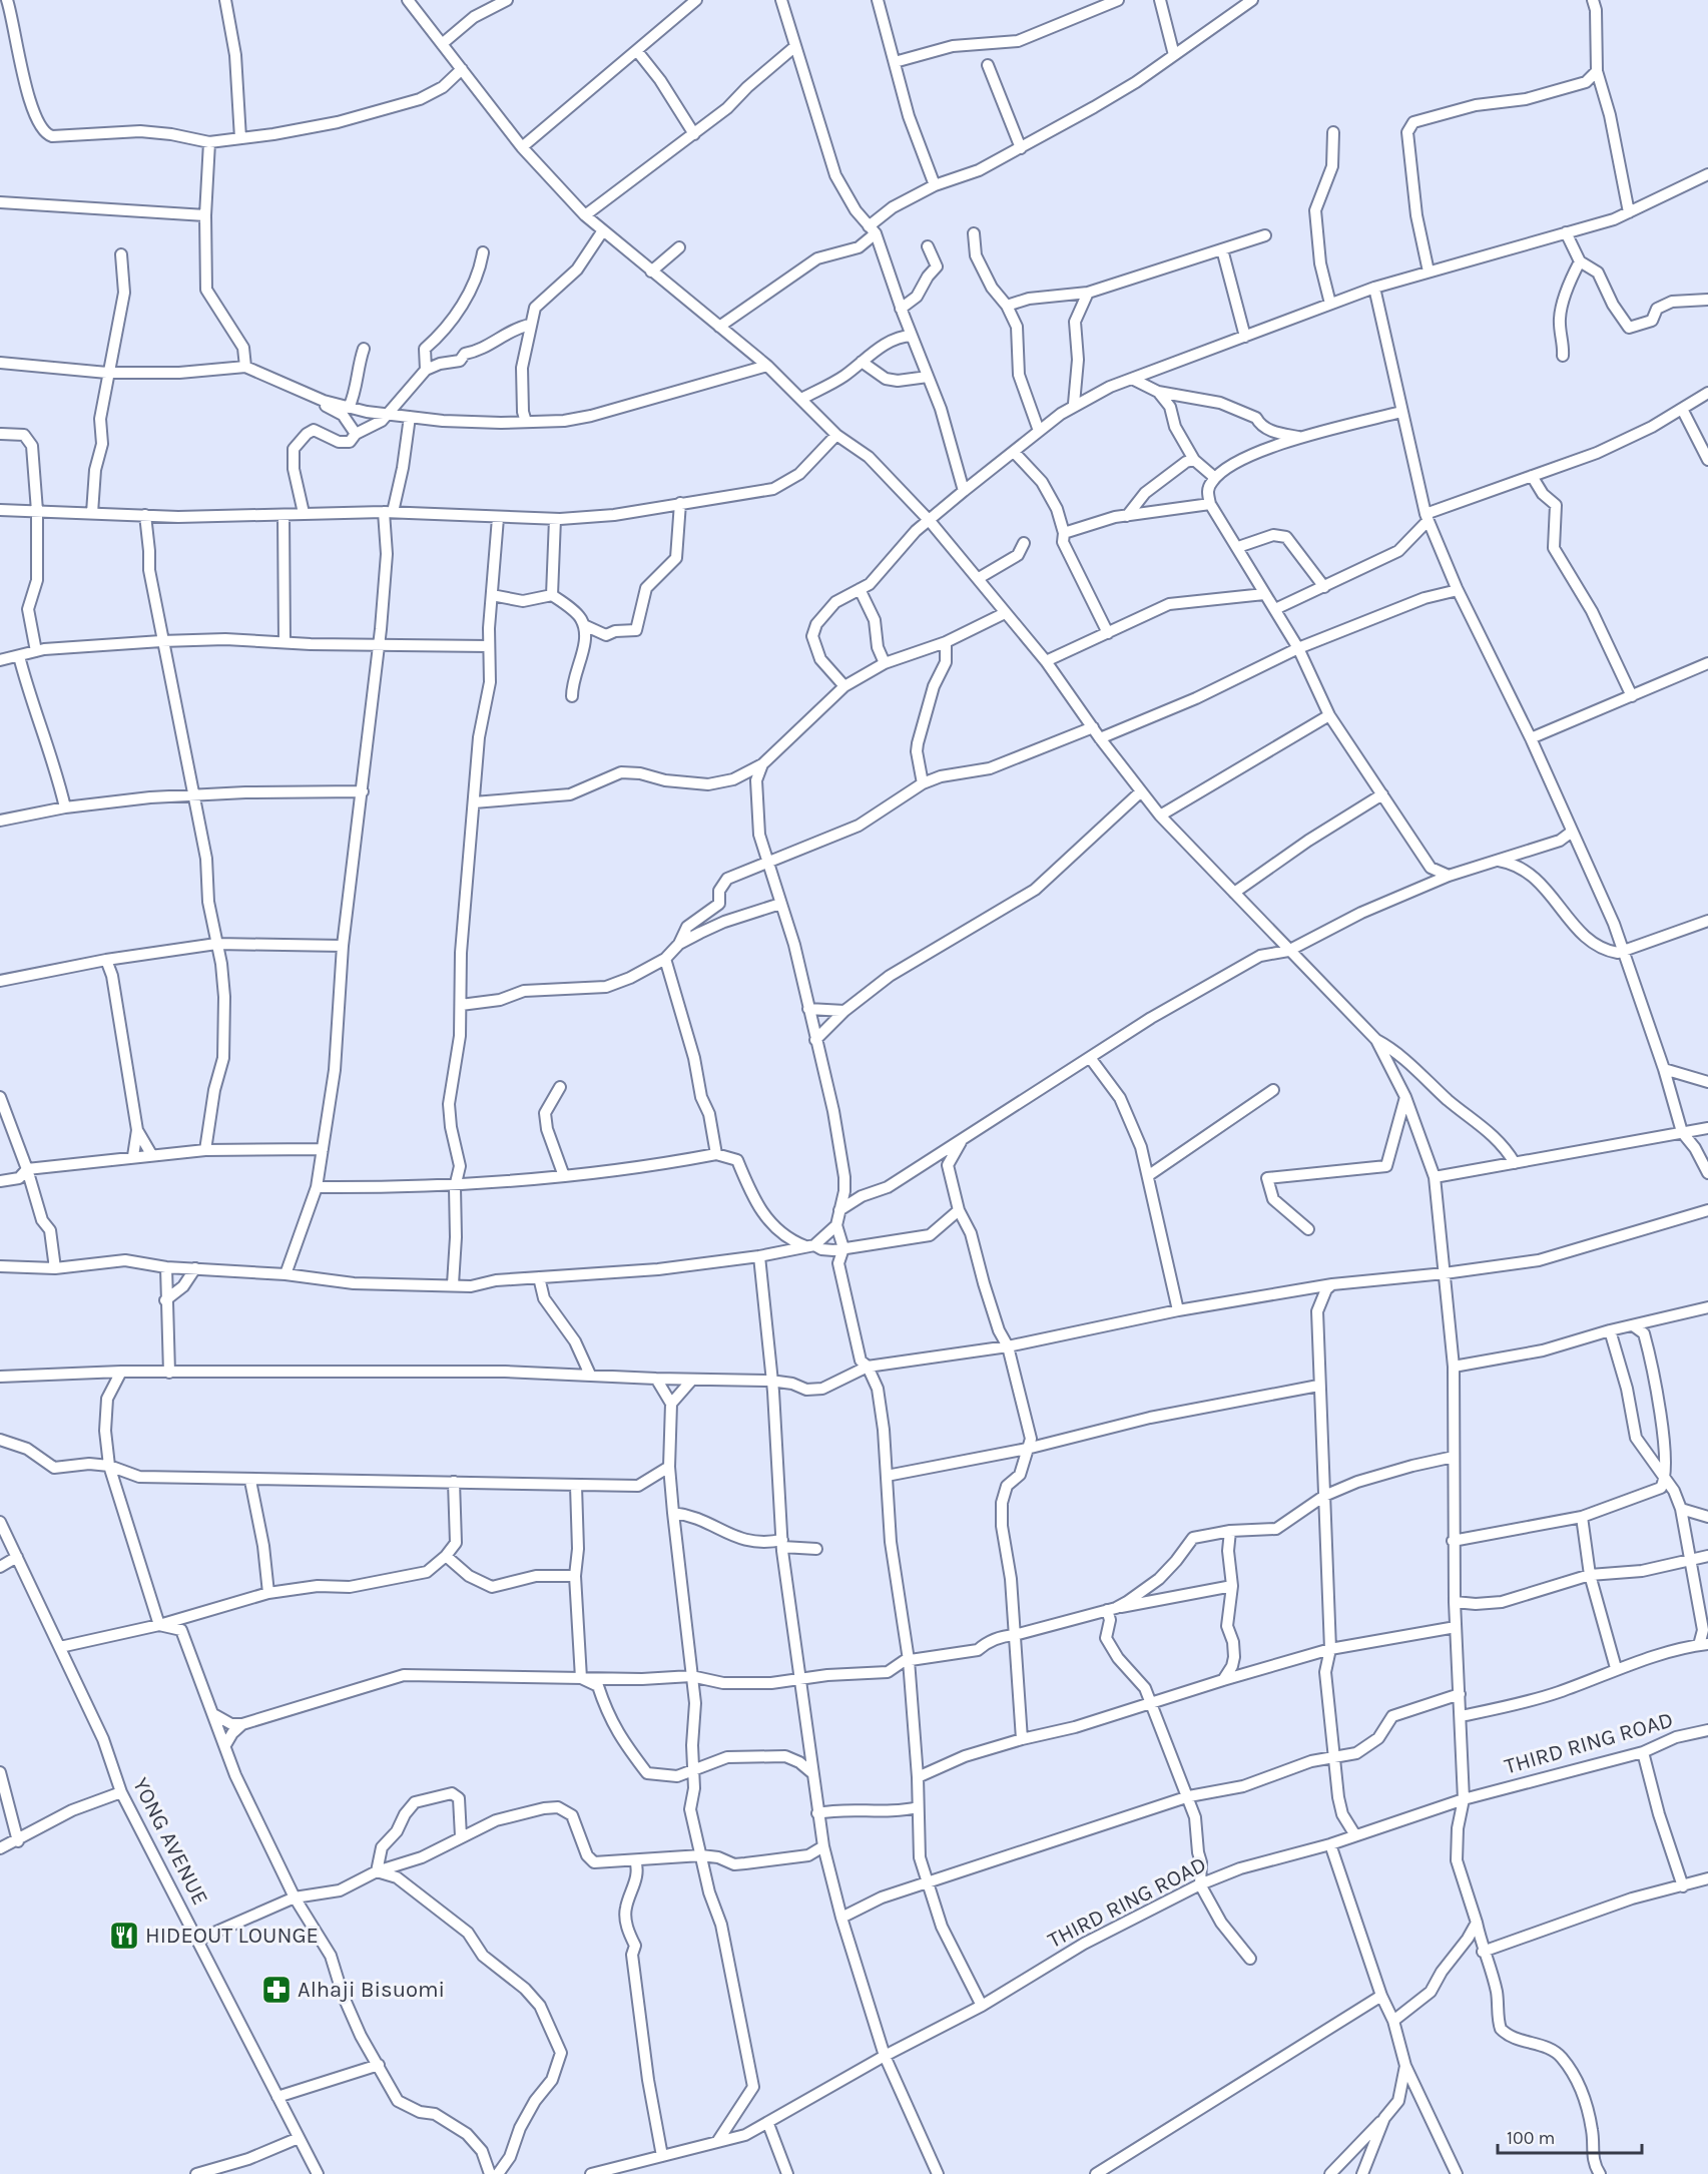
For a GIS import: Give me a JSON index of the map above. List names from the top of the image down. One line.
{"streets":{"street":["THIRD RING ROAD","YONG AVENUE"]},"places":{"restaurant":["HIDEOUT LOUNGE"],"pharmacy":["Alhaji Bisuomi"]},"scale_bar":"100 m"}
